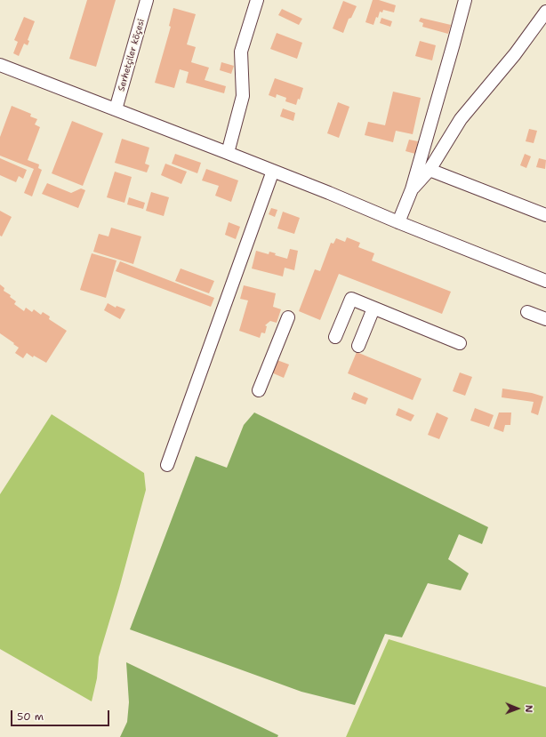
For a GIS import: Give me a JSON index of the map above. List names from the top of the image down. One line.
{"streets":{"street":["Serhetçiler köçesi"]},"scale_bar":"50 m","north":"right"}
